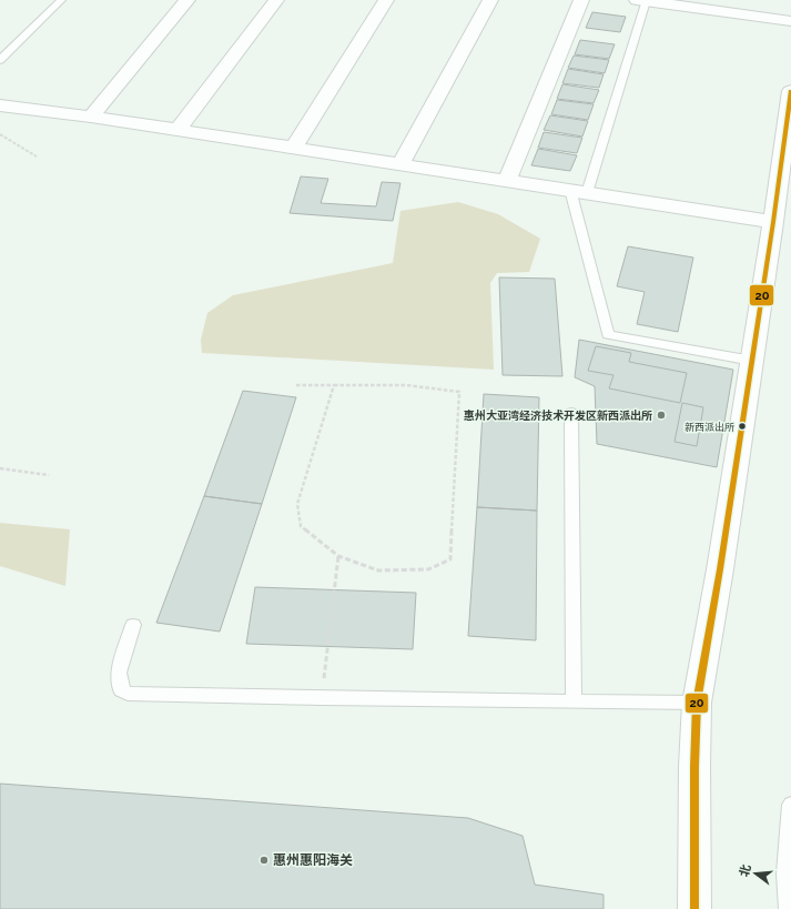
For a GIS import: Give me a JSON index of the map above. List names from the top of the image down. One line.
{"places":["惠州大亚湾经济技术开发区新西派出所","新西派出所","惠州惠阳海关"],"lines":["transit line 20"],"north":"left"}
